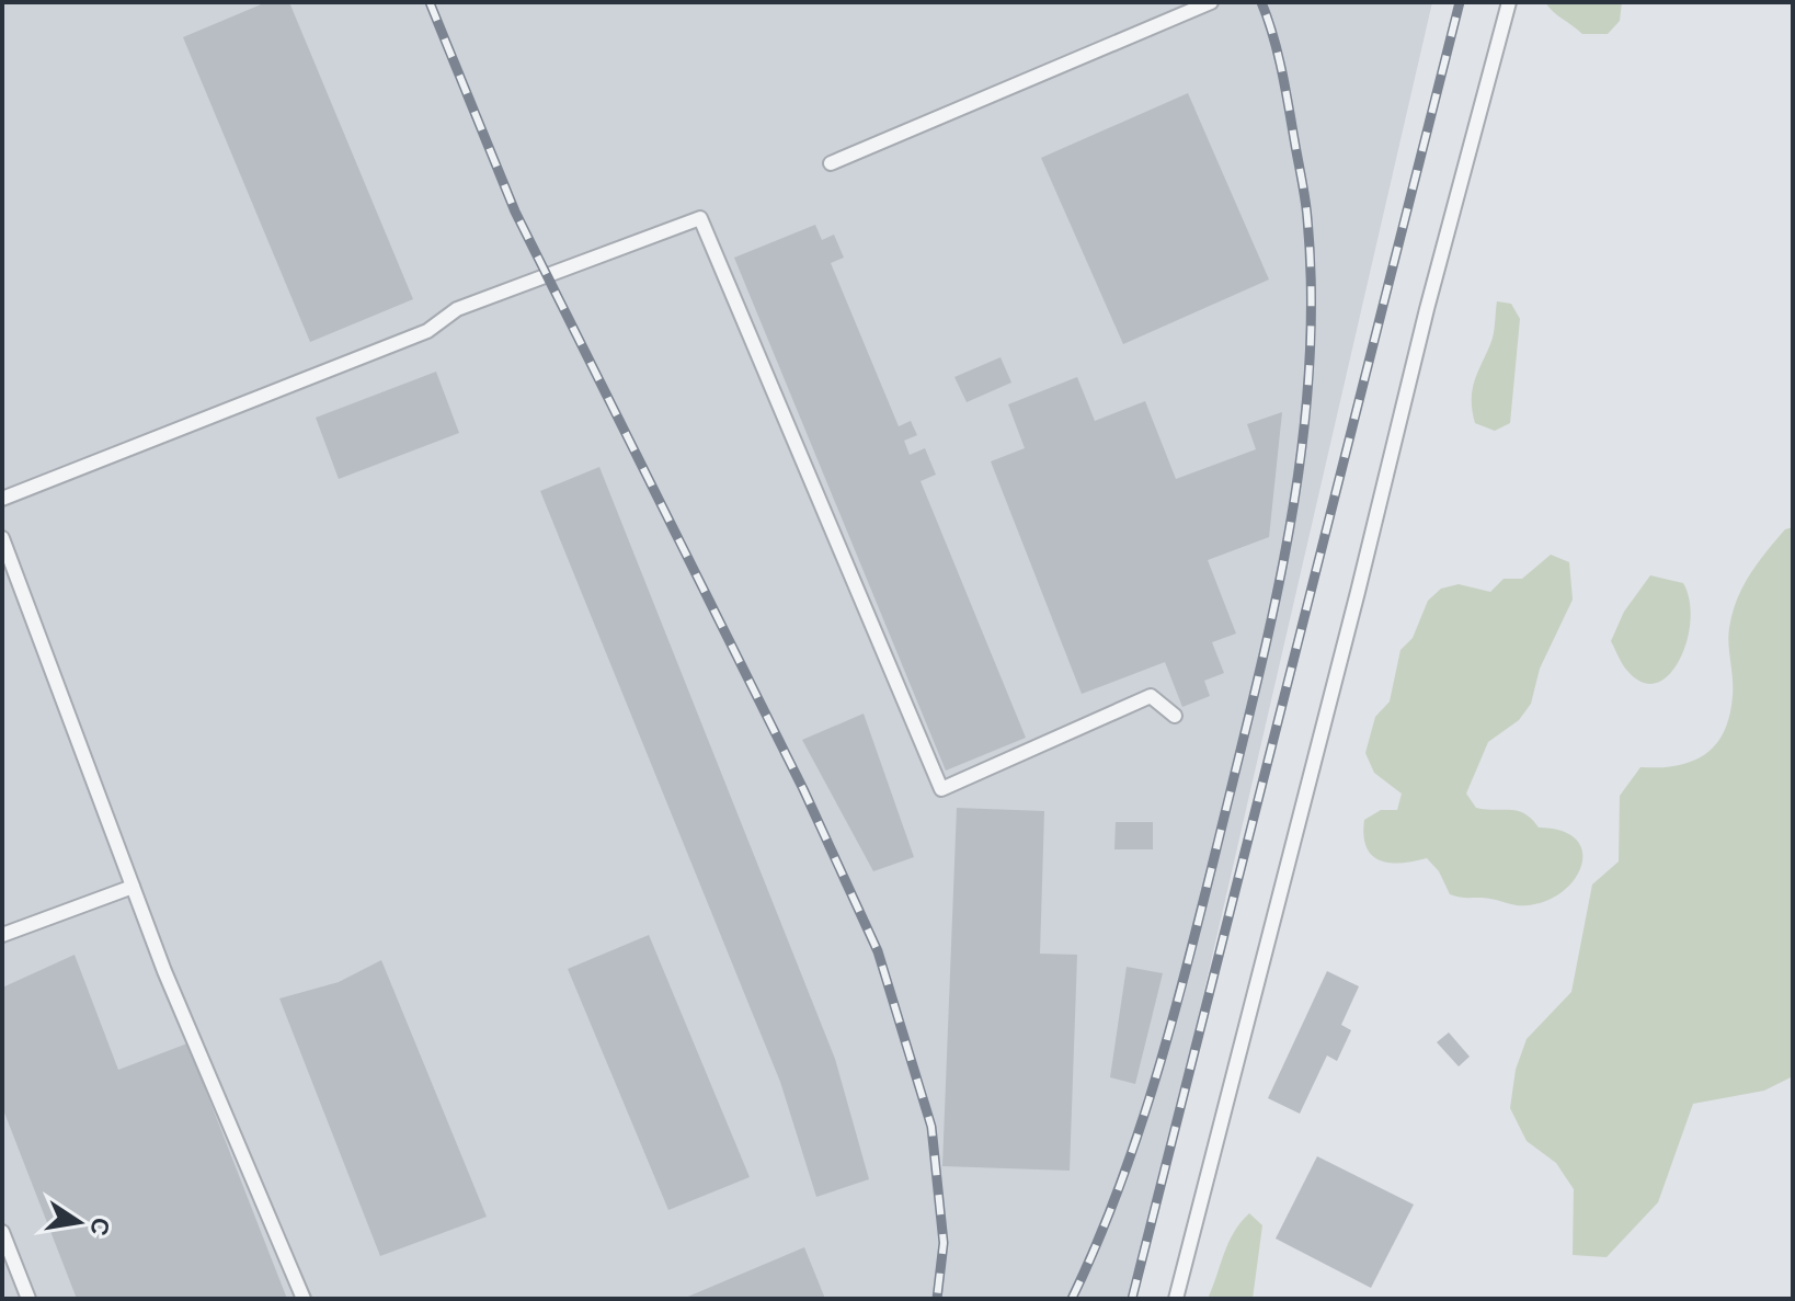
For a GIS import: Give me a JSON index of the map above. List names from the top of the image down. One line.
{"north":"right"}
